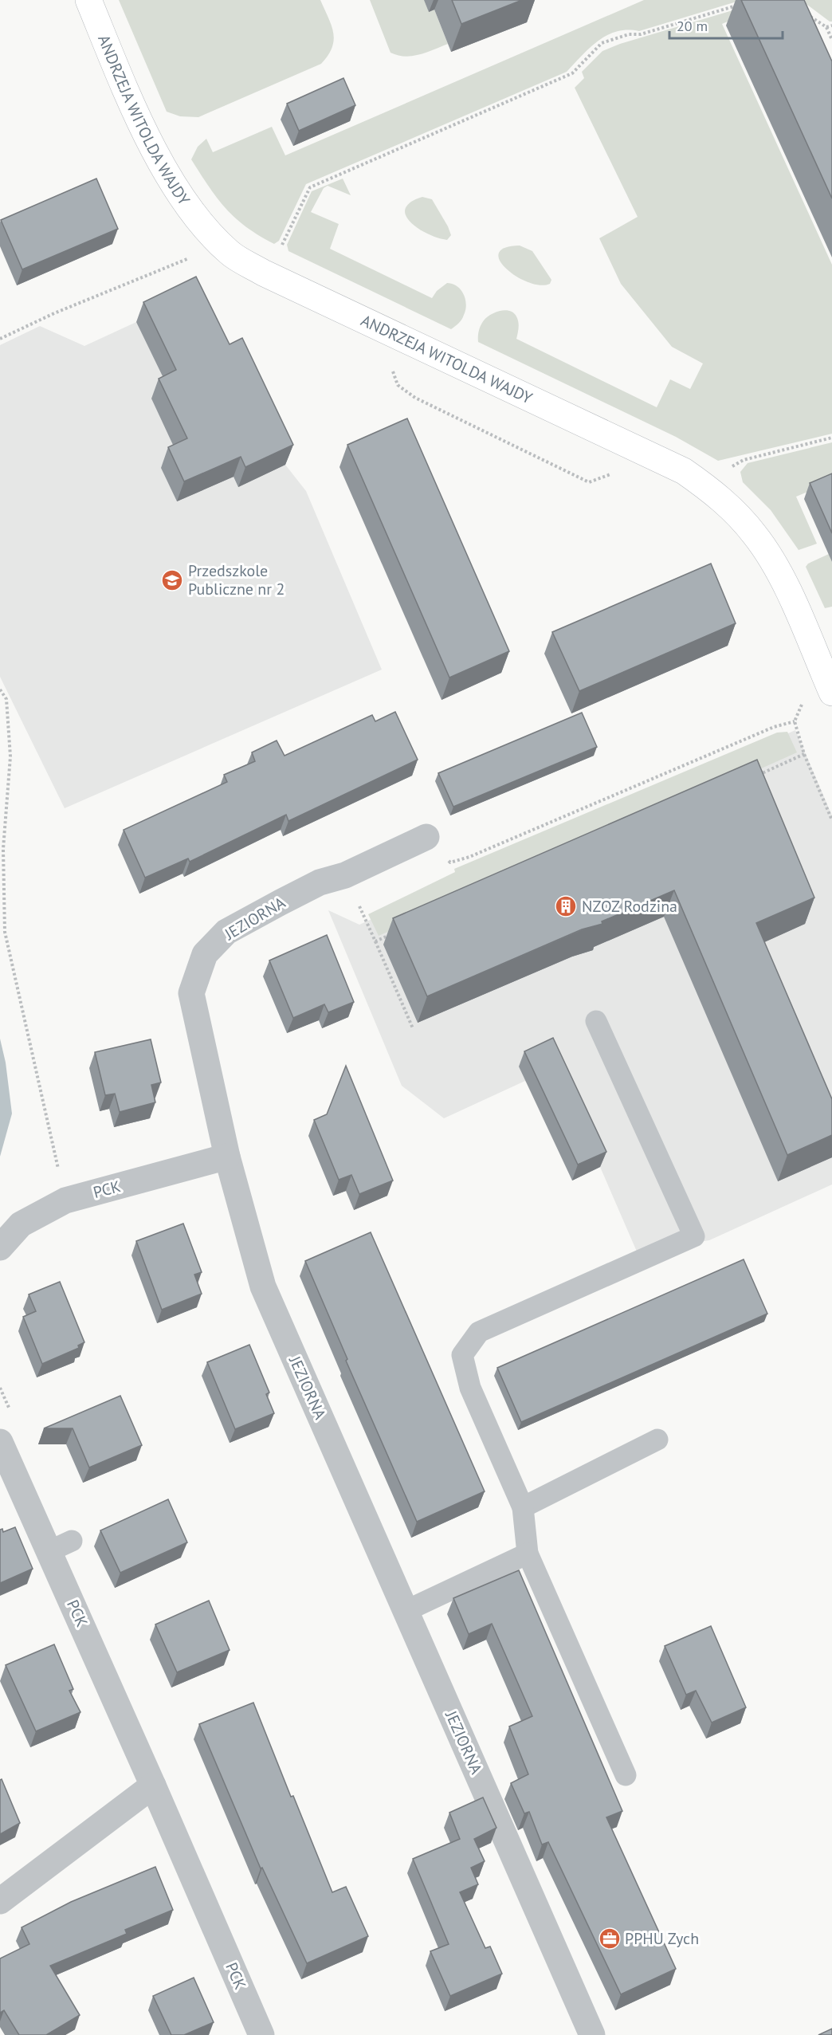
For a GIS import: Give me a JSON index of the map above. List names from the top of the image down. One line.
{"streets":{"street":["ANDRZEJA WITOLDA WAJDY","JEZIORNA","PCK"]},"crossings":[["JEZIORNA","PCK"]],"places":{"school or university":["Przedszkole Publiczne nr 2"],"building":["NZOZ Rodzina"],"office":["PPHU Zych"]},"scale_bar":"20 m"}
